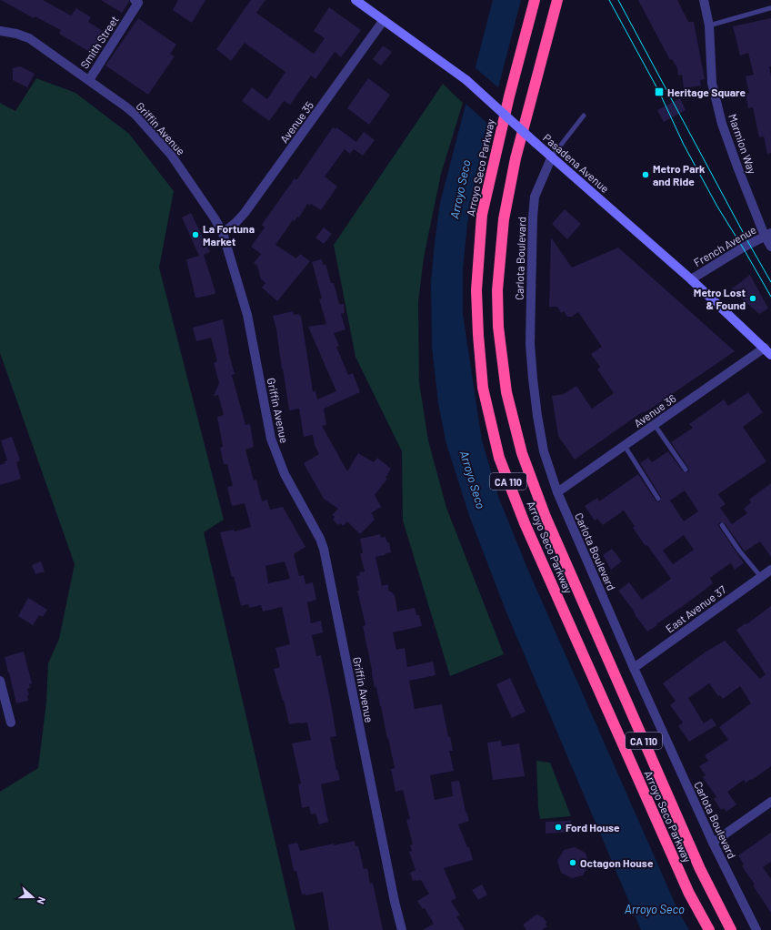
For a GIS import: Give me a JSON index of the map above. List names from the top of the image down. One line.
{"streets":{"highway":["Arroyo Seco Parkway","CA 110"],"main road":["Pasadena Avenue"],"street":["Smith Street","Avenue 35","Griffin Avenue","Marmion Way","French Avenue","Carlota Boulevard","Avenue 36","East Avenue 37"]},"crossings":[["Smith Street","Griffin Avenue"],["Avenue 35","Griffin Avenue"],["Avenue 35","Pasadena Avenue"],["Marmion Way","French Avenue"],["Pasadena Avenue","French Avenue"],["Pasadena Avenue","Carlota Boulevard"],["Pasadena Avenue","Avenue 36"],["Carlota Boulevard","Avenue 36"],["Carlota Boulevard","East Avenue 37"]],"water":["Arroyo Seco"],"places":{"transit":["Heritage Square"],"other":["Metro Park and Ride","La Fortuna Market","Metro Lost & Found","Ford House","Octagon House"]},"north":"right"}
